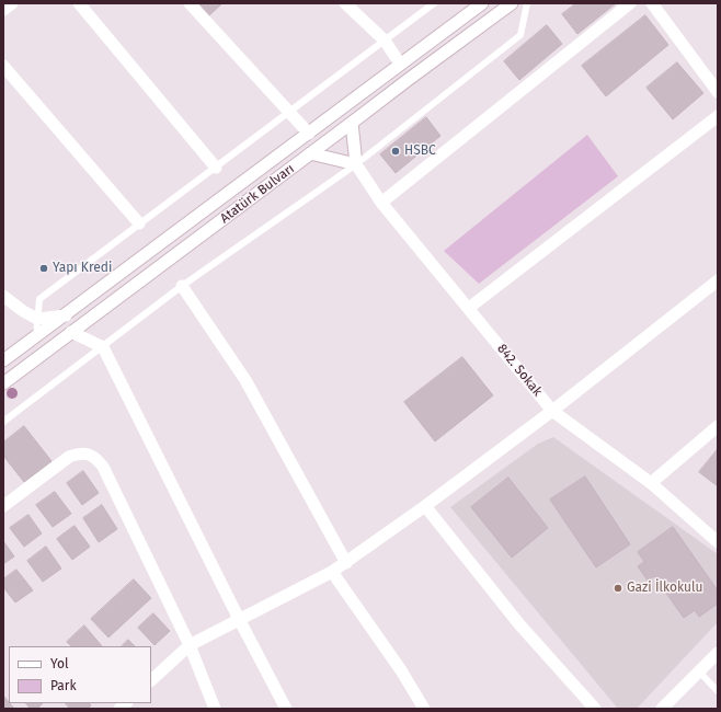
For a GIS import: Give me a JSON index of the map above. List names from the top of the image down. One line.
{"streets":{"street":["Atatürk Bulvarı","842. Sokak"]},"places":["HSBC","Yapı Kredi","Gazi İlkokulu"],"legend":["Yol","Park"]}
